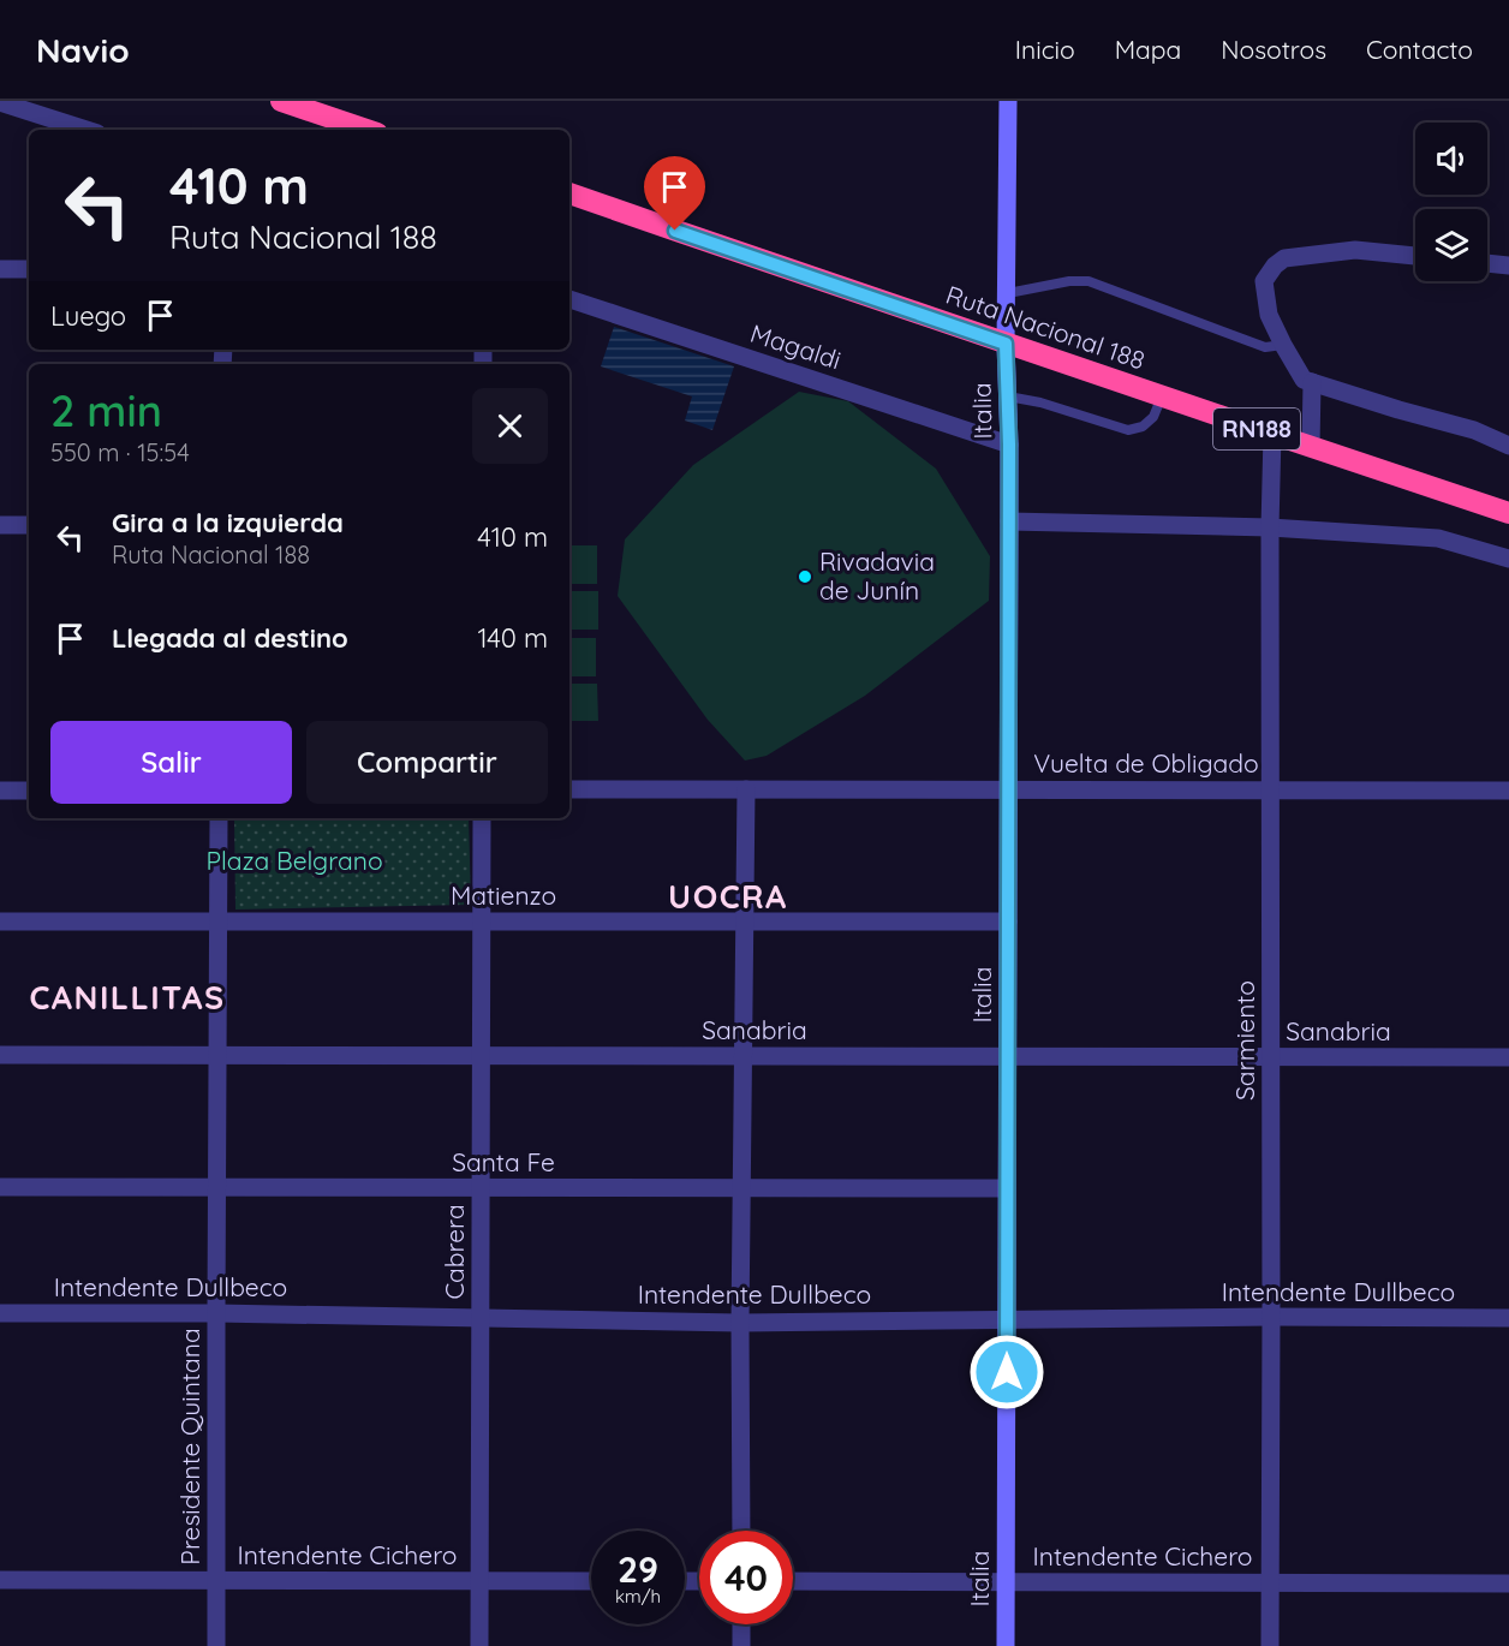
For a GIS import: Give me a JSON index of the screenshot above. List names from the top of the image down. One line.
{"streets":{"highway":["Ruta Nacional 188","RN188"],"street":["Magaldi","Italia","Vuelta de Obligado","Matienzo","Sanabria","Sarmiento","Santa Fe","Cabrera","Intendente Dullbeco","Presidente Quintana","Intendente Cichero"]},"crossings":[["Ruta Nacional 188","Italia"],["Ruta Nacional 188","Sarmiento"],["Magaldi","Italia"],["Italia","Vuelta de Obligado"],["Italia","Matienzo"],["Italia","Sanabria"],["Italia","Santa Fe"],["Italia","Intendente Dullbeco"],["Italia","Intendente Cichero"],["Vuelta de Obligado","Sarmiento"],["Matienzo","Cabrera"],["Matienzo","Presidente Quintana"],["Sanabria","Sarmiento"],["Sanabria","Cabrera"],["Sanabria","Presidente Quintana"],["Sarmiento","Intendente Dullbeco"],["Sarmiento","Intendente Cichero"],["Santa Fe","Cabrera"],["Santa Fe","Presidente Quintana"],["Cabrera","Intendente Dullbeco"],["Cabrera","Intendente Cichero"],["Intendente Dullbeco","Presidente Quintana"],["Presidente Quintana","Intendente Cichero"]],"districts":["UOCRA","CANILLITAS"],"parks":["Plaza Belgrano"],"places":["Rivadavia de Junín"],"page":{"header":"Navio","nav":["Inicio","Mapa","Nosotros","Contacto"],"turn":["410 m","Ruta Nacional 188"],"then":"Luego","heading":["2 min","550 m · 15:54"],"list":[{"name":"Gira a la izquierda","note":"Ruta Nacional 188","value":"410 m"},{"name":"Llegada al destino","value":"140 m"}],"buttons":["Salir","Compartir"],"speed":"29 km/h","limit":"40"}}
